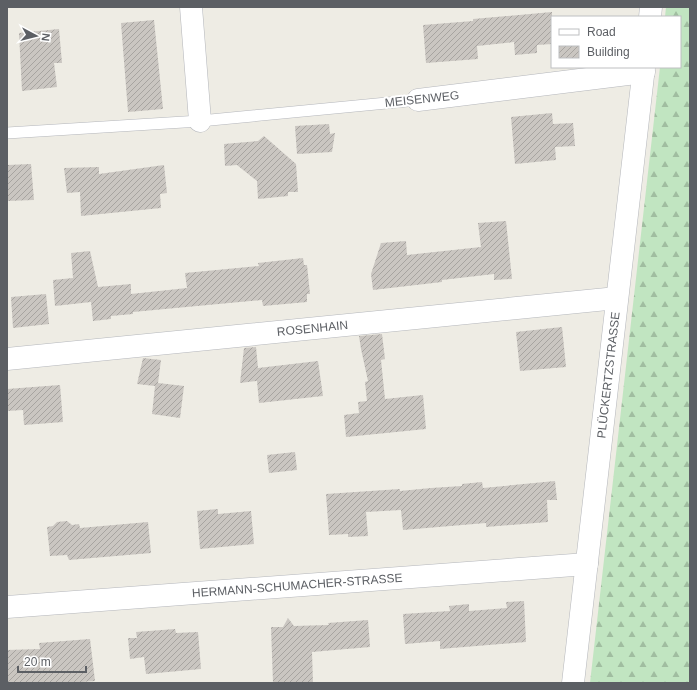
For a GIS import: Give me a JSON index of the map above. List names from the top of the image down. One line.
{"streets":{"street":["MEISENWEG","ROSENHAIN","PLÜCKERTZSTRASSE","HERMANN-SCHUMACHER-STRASSE"]},"crossings":[["MEISENWEG","PLÜCKERTZSTRASSE"],["ROSENHAIN","PLÜCKERTZSTRASSE"],["PLÜCKERTZSTRASSE","HERMANN-SCHUMACHER-STRASSE"]],"legend":["Road","Building"],"scale_bar":"20 m","north":"right"}
